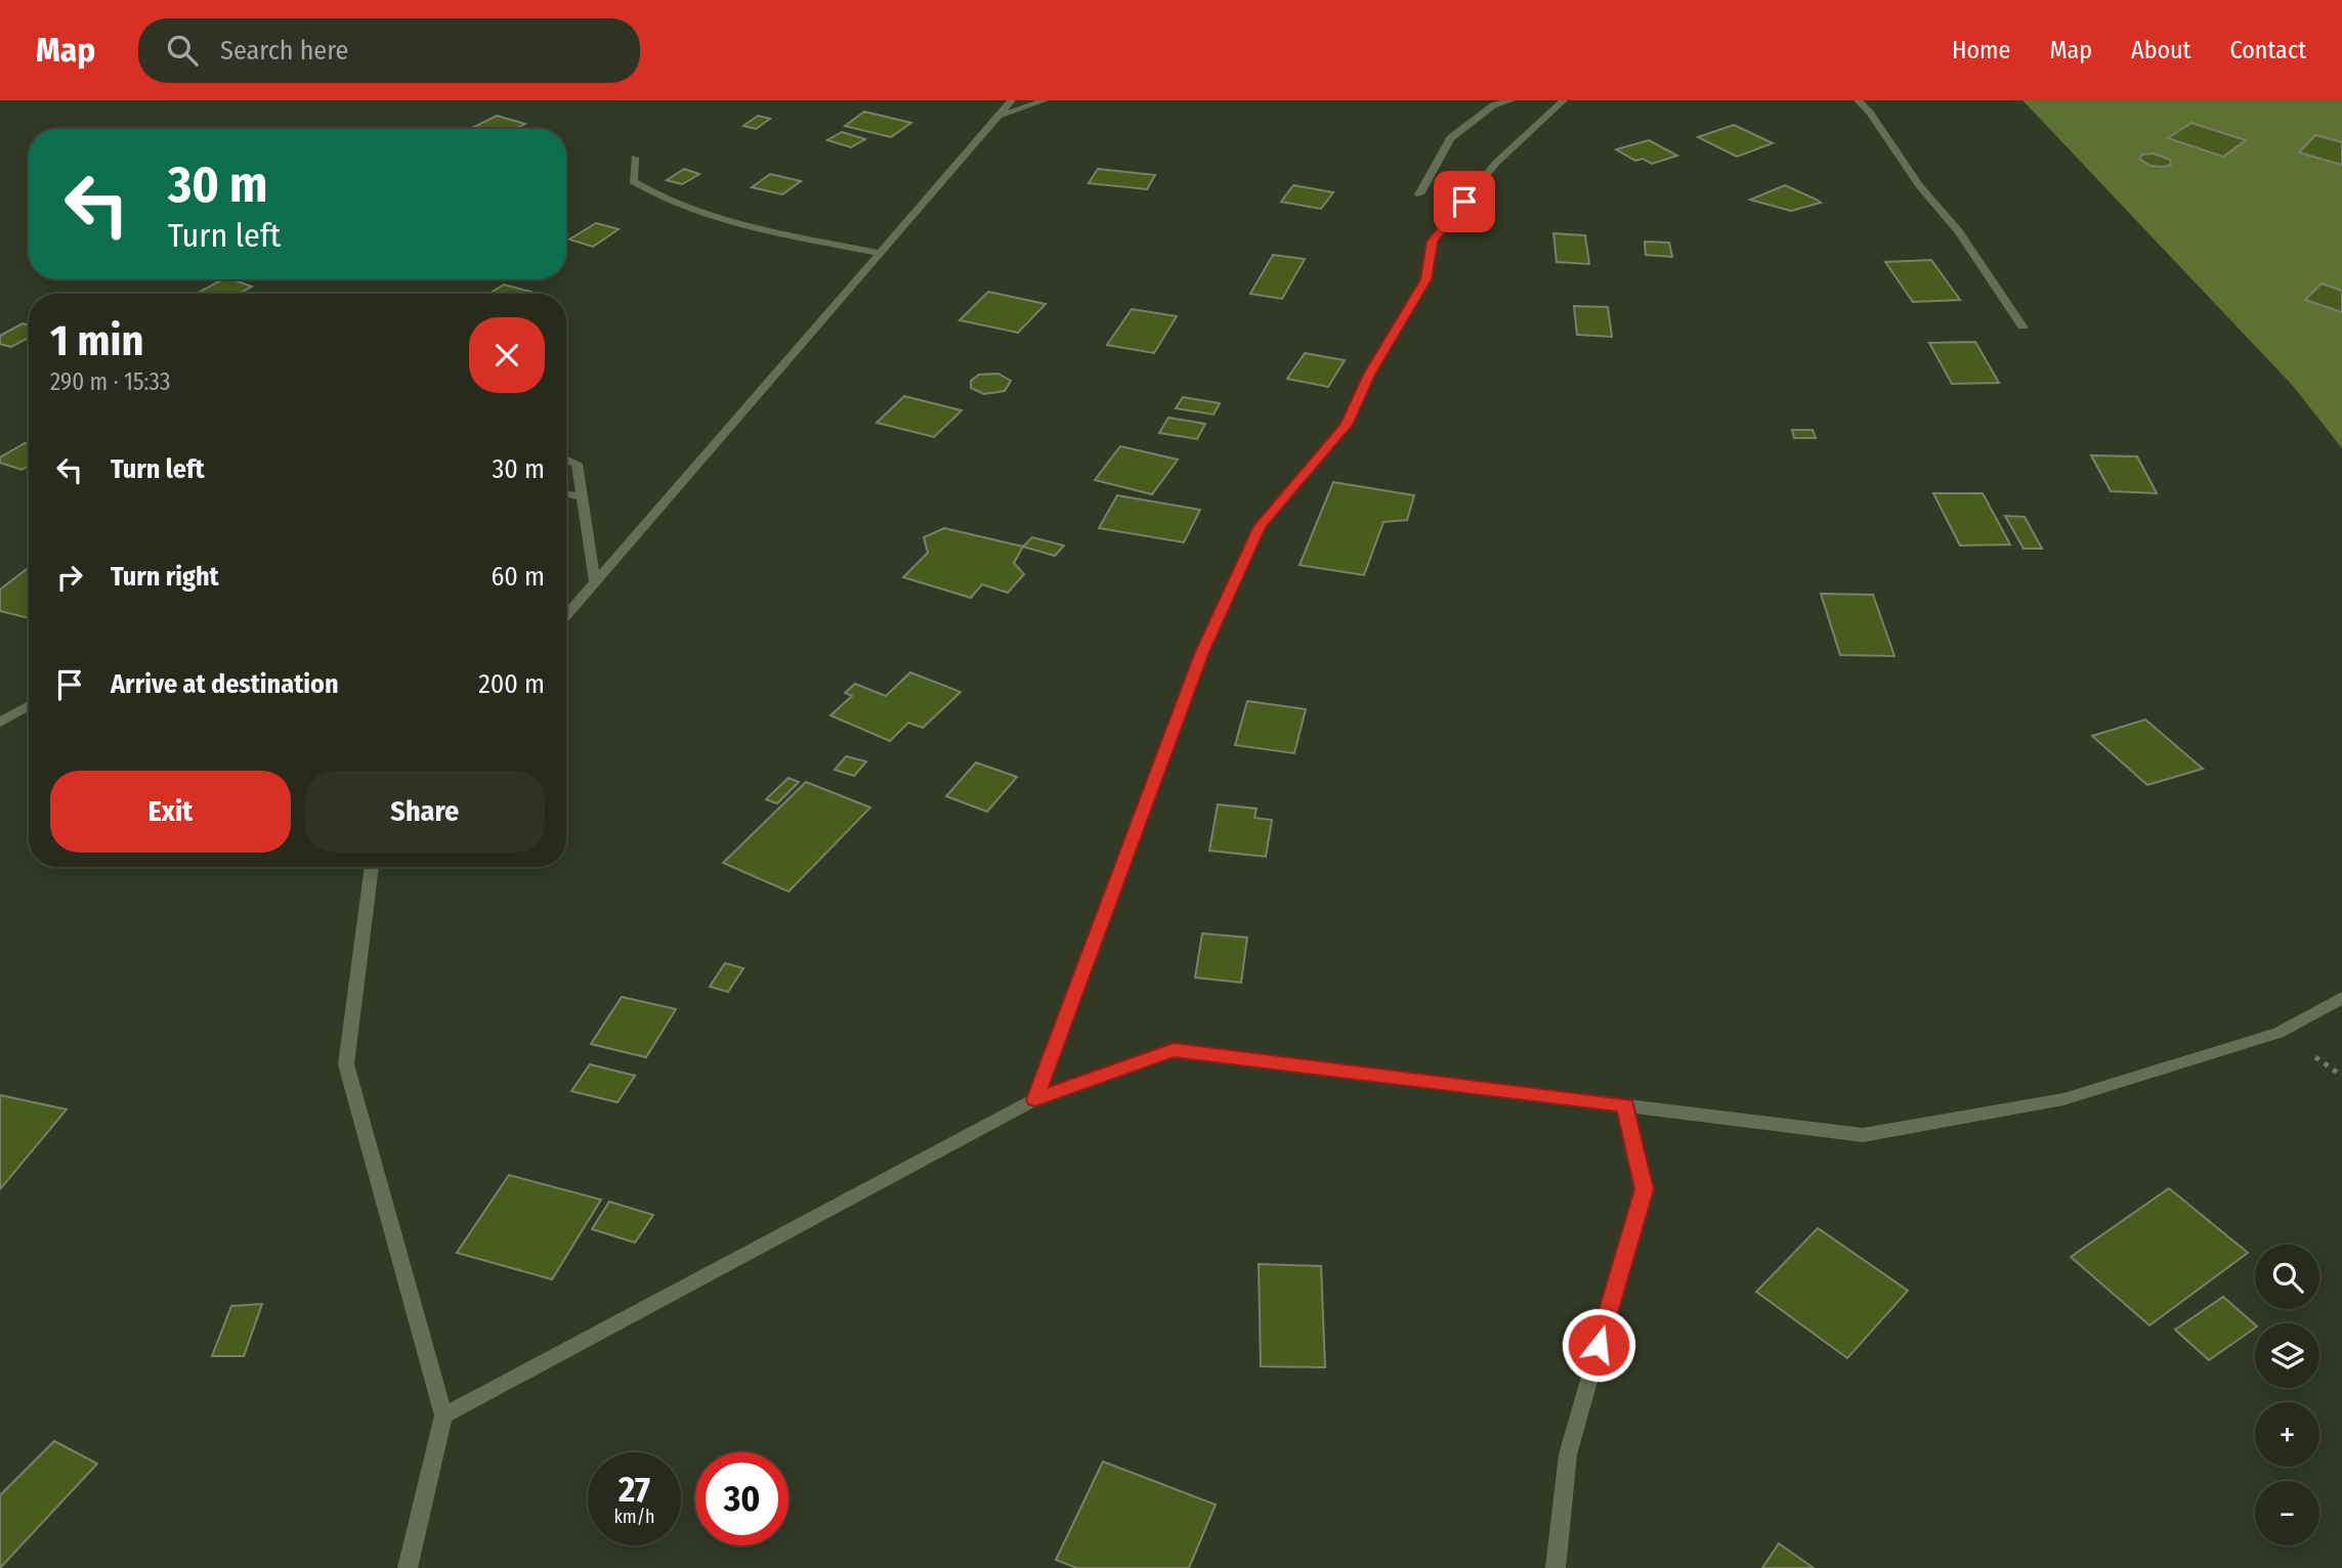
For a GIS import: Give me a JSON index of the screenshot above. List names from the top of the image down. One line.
{"page":{"header":"Map","search":"Search here","nav":["Home","Map","About","Contact"],"turn":["30 m","Turn left"],"heading":["1 min","290 m · 15:33"],"list":[{"name":"Turn left","value":"30 m"},{"name":"Turn right","value":"60 m"},{"name":"Arrive at destination","value":"200 m"}],"buttons":["Exit","Share"],"map_buttons":["+","−"],"speed":"27 km/h","limit":"30"}}
